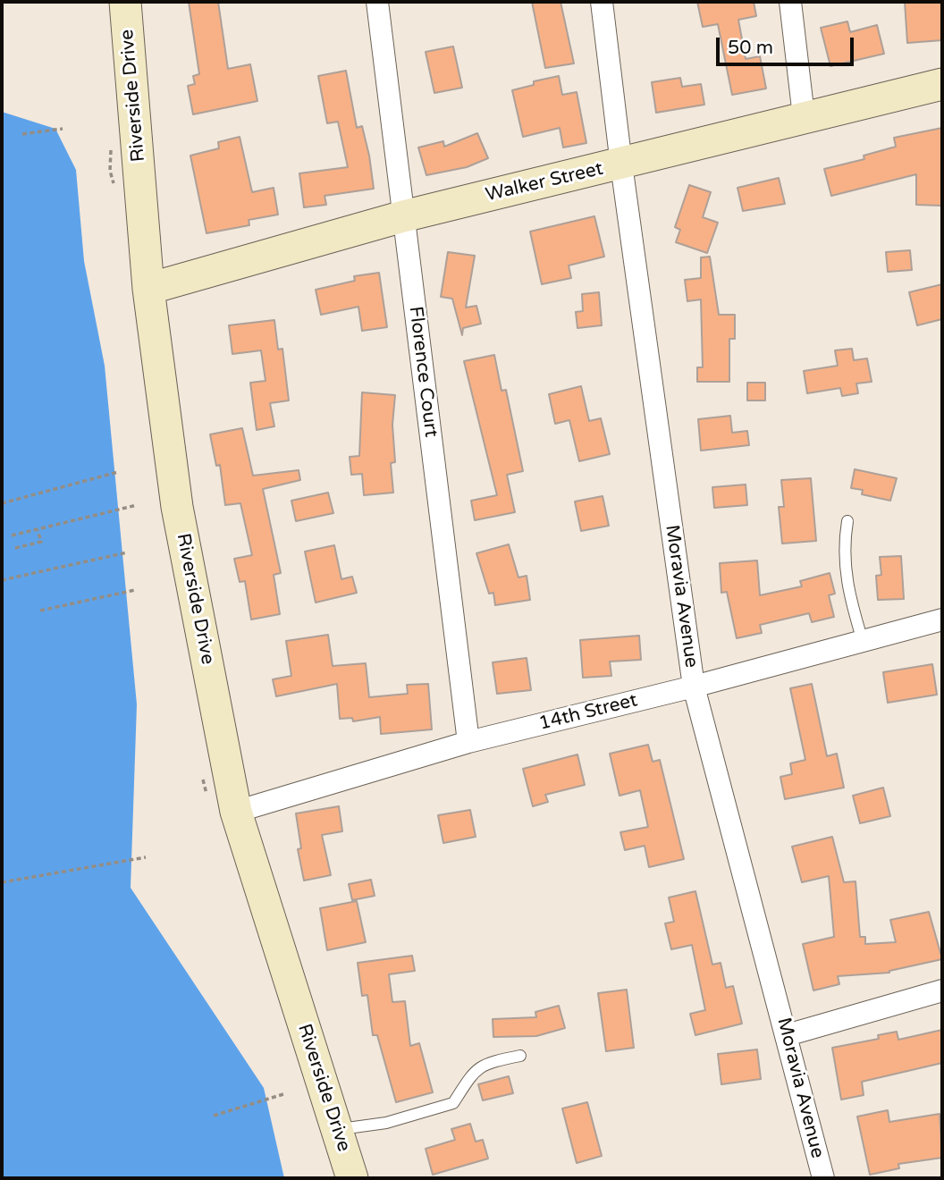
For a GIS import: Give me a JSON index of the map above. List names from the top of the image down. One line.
{"streets":{"street":["Riverside Drive","Walker Street","Florence Court","Moravia Avenue","14th Street"]},"crossings":[["Riverside Drive","Walker Street"],["Riverside Drive","14th Street"],["Walker Street","Florence Court"],["Walker Street","Moravia Avenue"],["Florence Court","14th Street"],["Moravia Avenue","14th Street"]],"scale_bar":"50 m"}
